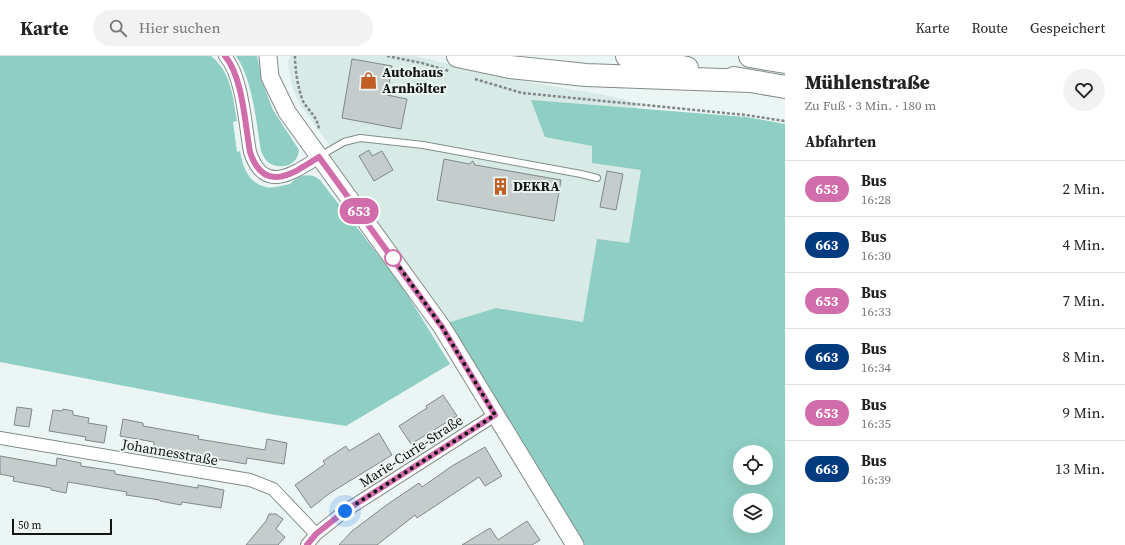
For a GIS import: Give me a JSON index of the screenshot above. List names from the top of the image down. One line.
{"streets":{"street":["Marie-Curie-Straße","Johannesstraße"]},"crossings":[["Marie-Curie-Straße","Johannesstraße"]],"places":{"shop":["Autohaus Arnhölter"],"building":["DEKRA"]},"lines":["bus line 653"],"scale_bar":"50 m","page":{"header":"Karte","search":"Hier suchen","nav":["Karte","Route","Gespeichert"],"on_map":"653","heading":[["Mühlenstraße","Zu Fuß · 3 Min. · 180 m"],"Abfahrten"],"list":[{"mark":"653","name":"Bus","note":"16:28","value":"2 Min."},{"mark":"663","name":"Bus","note":"16:30","value":"4 Min."},{"mark":"653","name":"Bus","note":"16:33","value":"7 Min."},{"mark":"663","name":"Bus","note":"16:34","value":"8 Min."},{"mark":"653","name":"Bus","note":"16:35","value":"9 Min."},{"mark":"663","name":"Bus","note":"16:39","value":"13 Min."}],"scale":"50 m"}}
